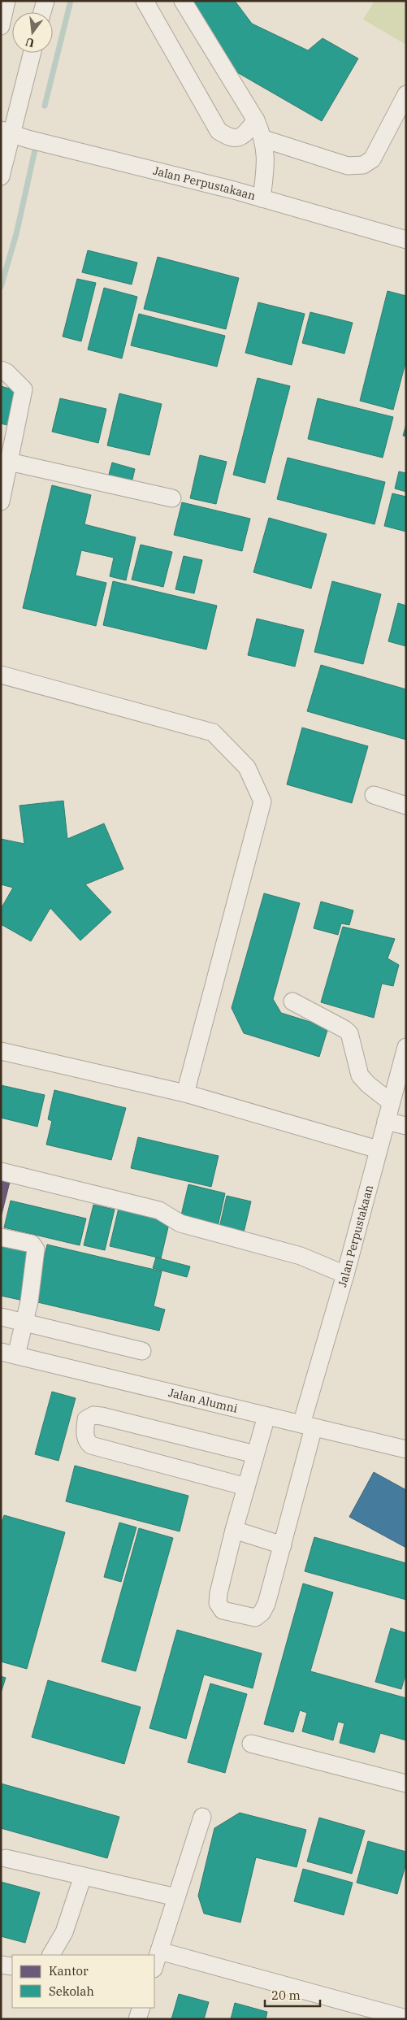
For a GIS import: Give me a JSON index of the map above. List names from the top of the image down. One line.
{"streets":{"street":["Jalan Perpustakaan","Jalan Alumni"]},"crossings":[["Jalan Perpustakaan","Jalan Alumni"]],"legend":["Kantor","Sekolah"],"scale_bar":"20 m","north":"bottom"}
